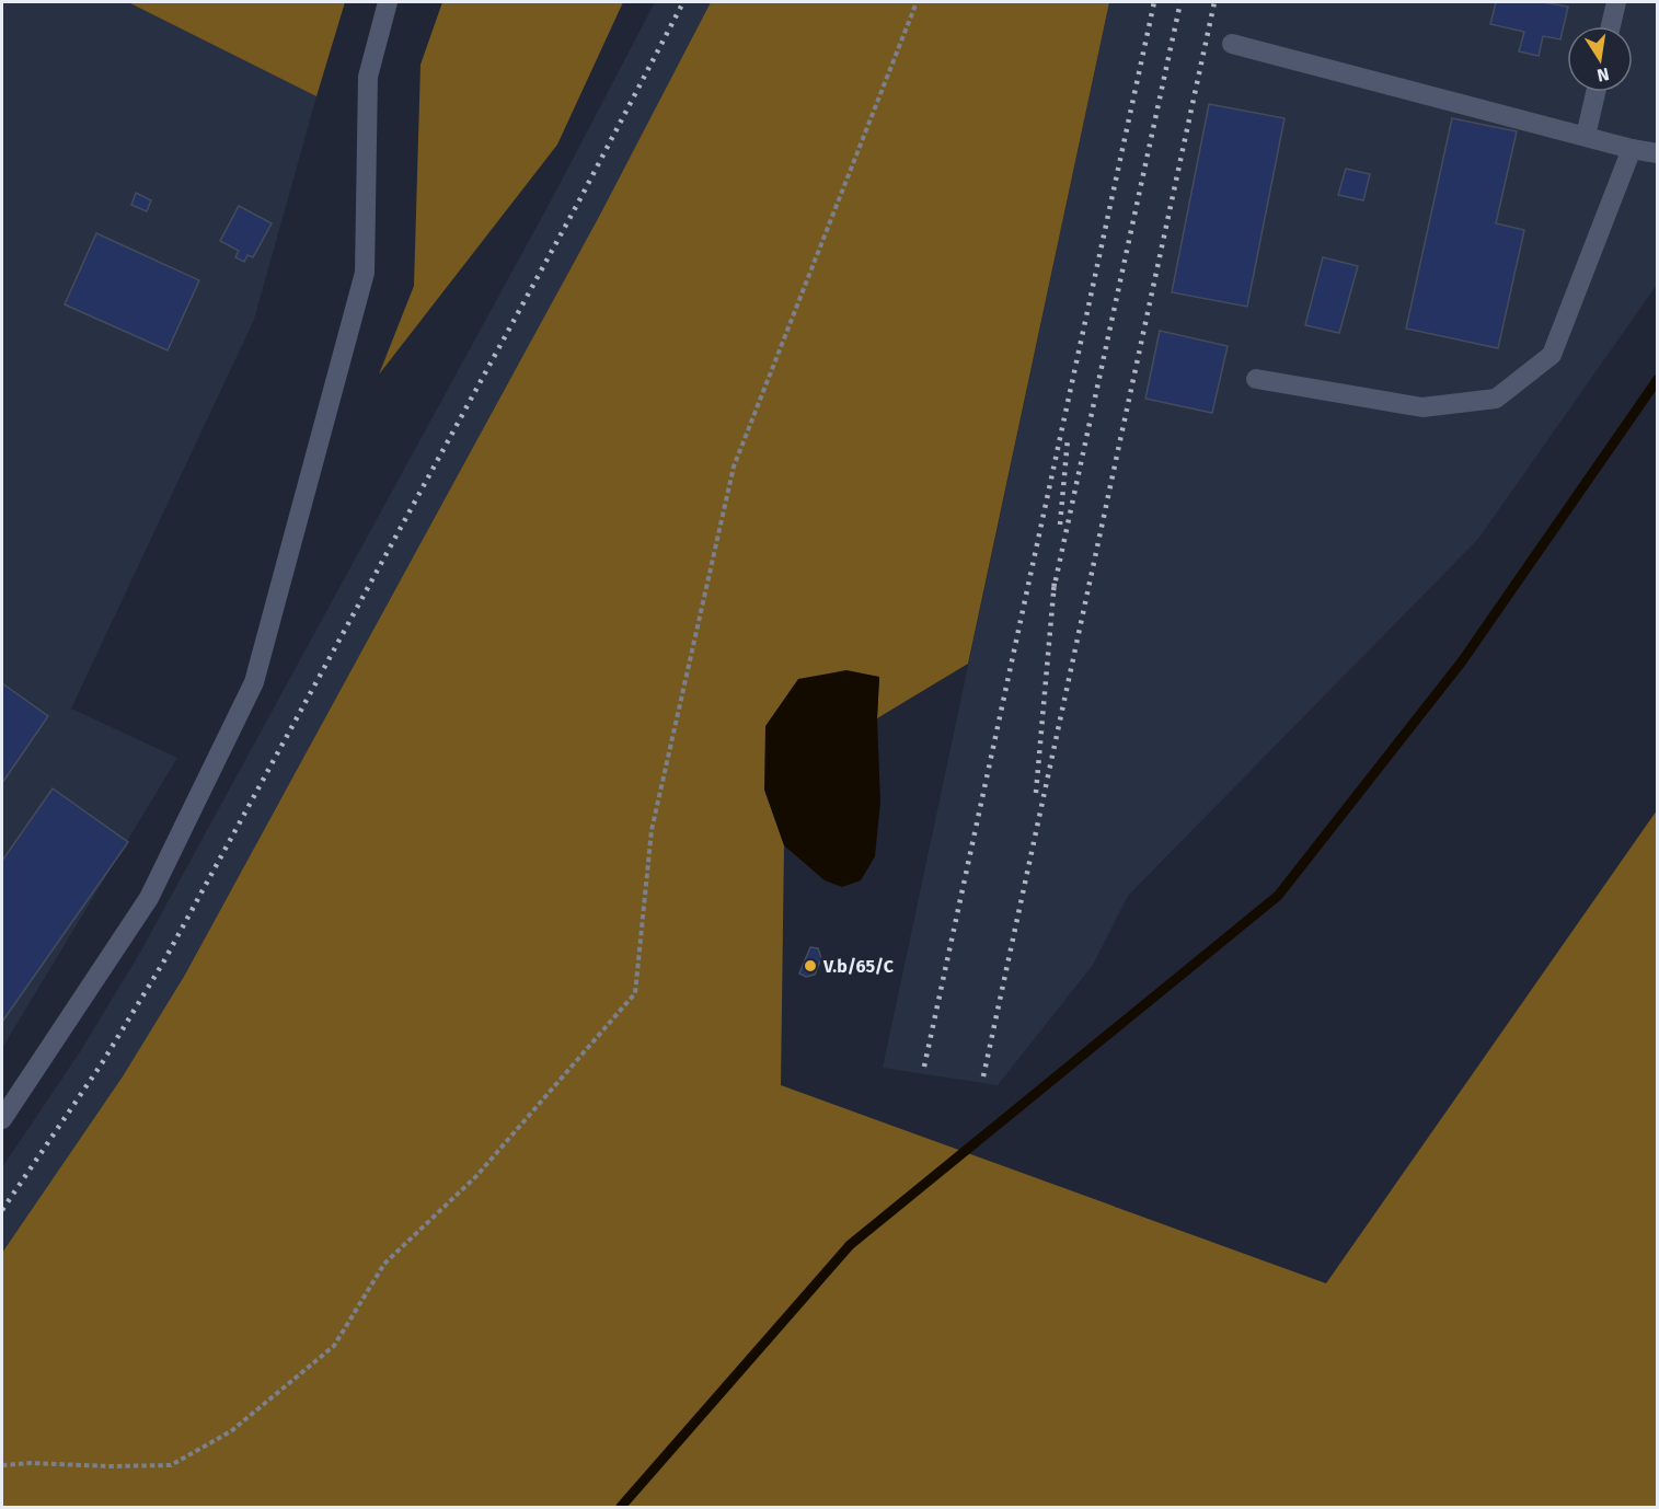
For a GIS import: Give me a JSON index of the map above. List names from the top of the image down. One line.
{"places":["V.b/65/C"],"north":"bottom"}
